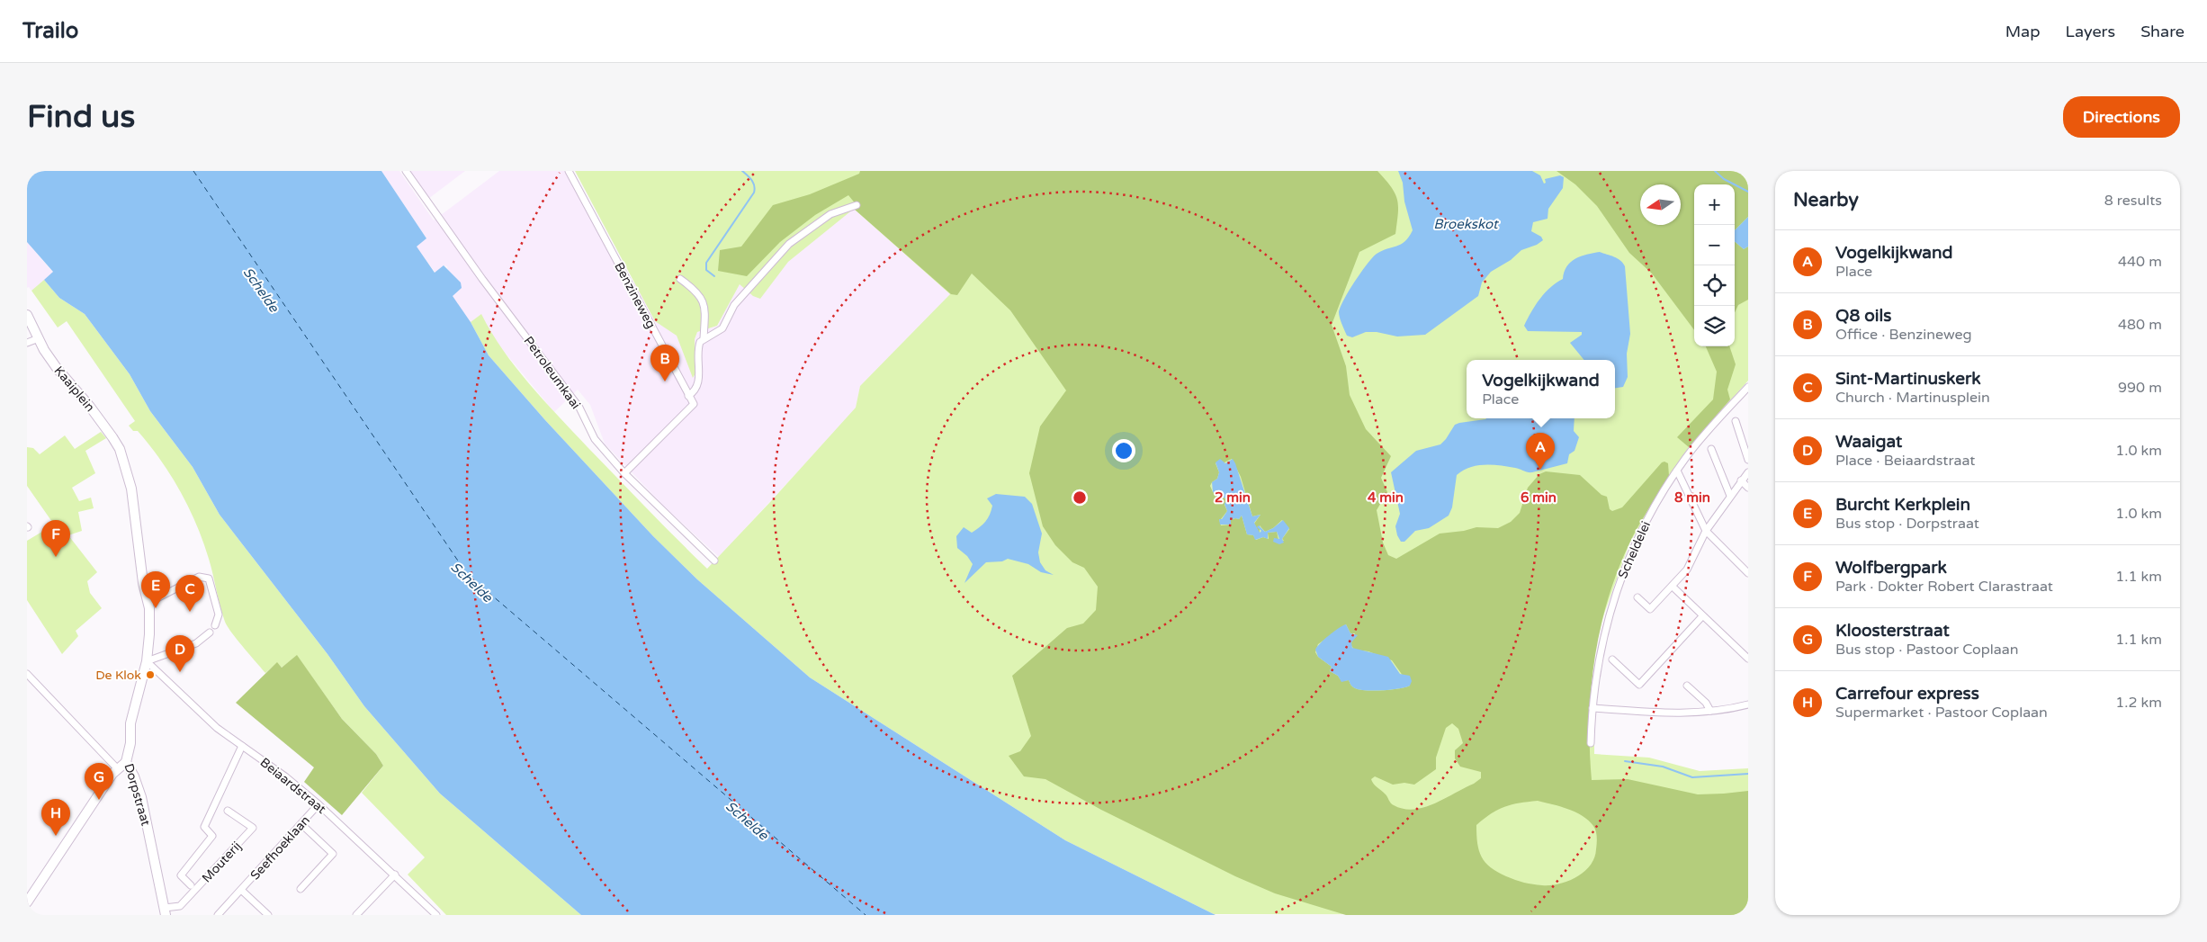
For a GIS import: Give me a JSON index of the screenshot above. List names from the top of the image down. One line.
{"streets":{"street":["Benzineweg","Petroleumkaai","Kaaiplein","Scheldelei","Beiaardstraat","Dorpstraat","Seefhoeklaan","Mouterij"]},"crossings":[["Kaaiplein","Dorpstraat"],["Beiaardstraat","Dorpstraat"],["Beiaardstraat","Seefhoeklaan"],["Dorpstraat","Mouterij"]],"water":["Broekskot","Schelde"],"places":["De Klok"],"north":"left","page":{"header":"Trailo","nav":["Map","Layers","Share"],"buttons":"Directions","title":"Find us","heading":["Nearby","8 results"],"map_buttons":["+","−"],"list":[{"mark":"A","name":"Vogelkijkwand","note":"Place","value":"440 m"},{"mark":"B","name":"Q8 oils","note":"Office · Benzineweg","value":"480 m"},{"mark":"C","name":"Sint-Martinuskerk","note":"Church · Martinusplein","value":"990 m"},{"mark":"D","name":"Waaigat","note":"Place · Beiaardstraat","value":"1.0 km"},{"mark":"E","name":"Burcht Kerkplein","note":"Bus stop · Dorpstraat","value":"1.0 km"},{"mark":"F","name":"Wolfbergpark","note":"Park · Dokter Robert Clarastraat","value":"1.1 km"},{"mark":"G","name":"Kloosterstraat","note":"Bus stop · Pastoor Coplaan","value":"1.1 km"},{"mark":"H","name":"Carrefour express","note":"Supermarket · Pastoor Coplaan","value":"1.2 km"}],"pins":["B","A","F","E","C","D","G","H"],"popup":["Vogelkijkwand","Place"]},"rings":["2 min","4 min","6 min","8 min"]}
